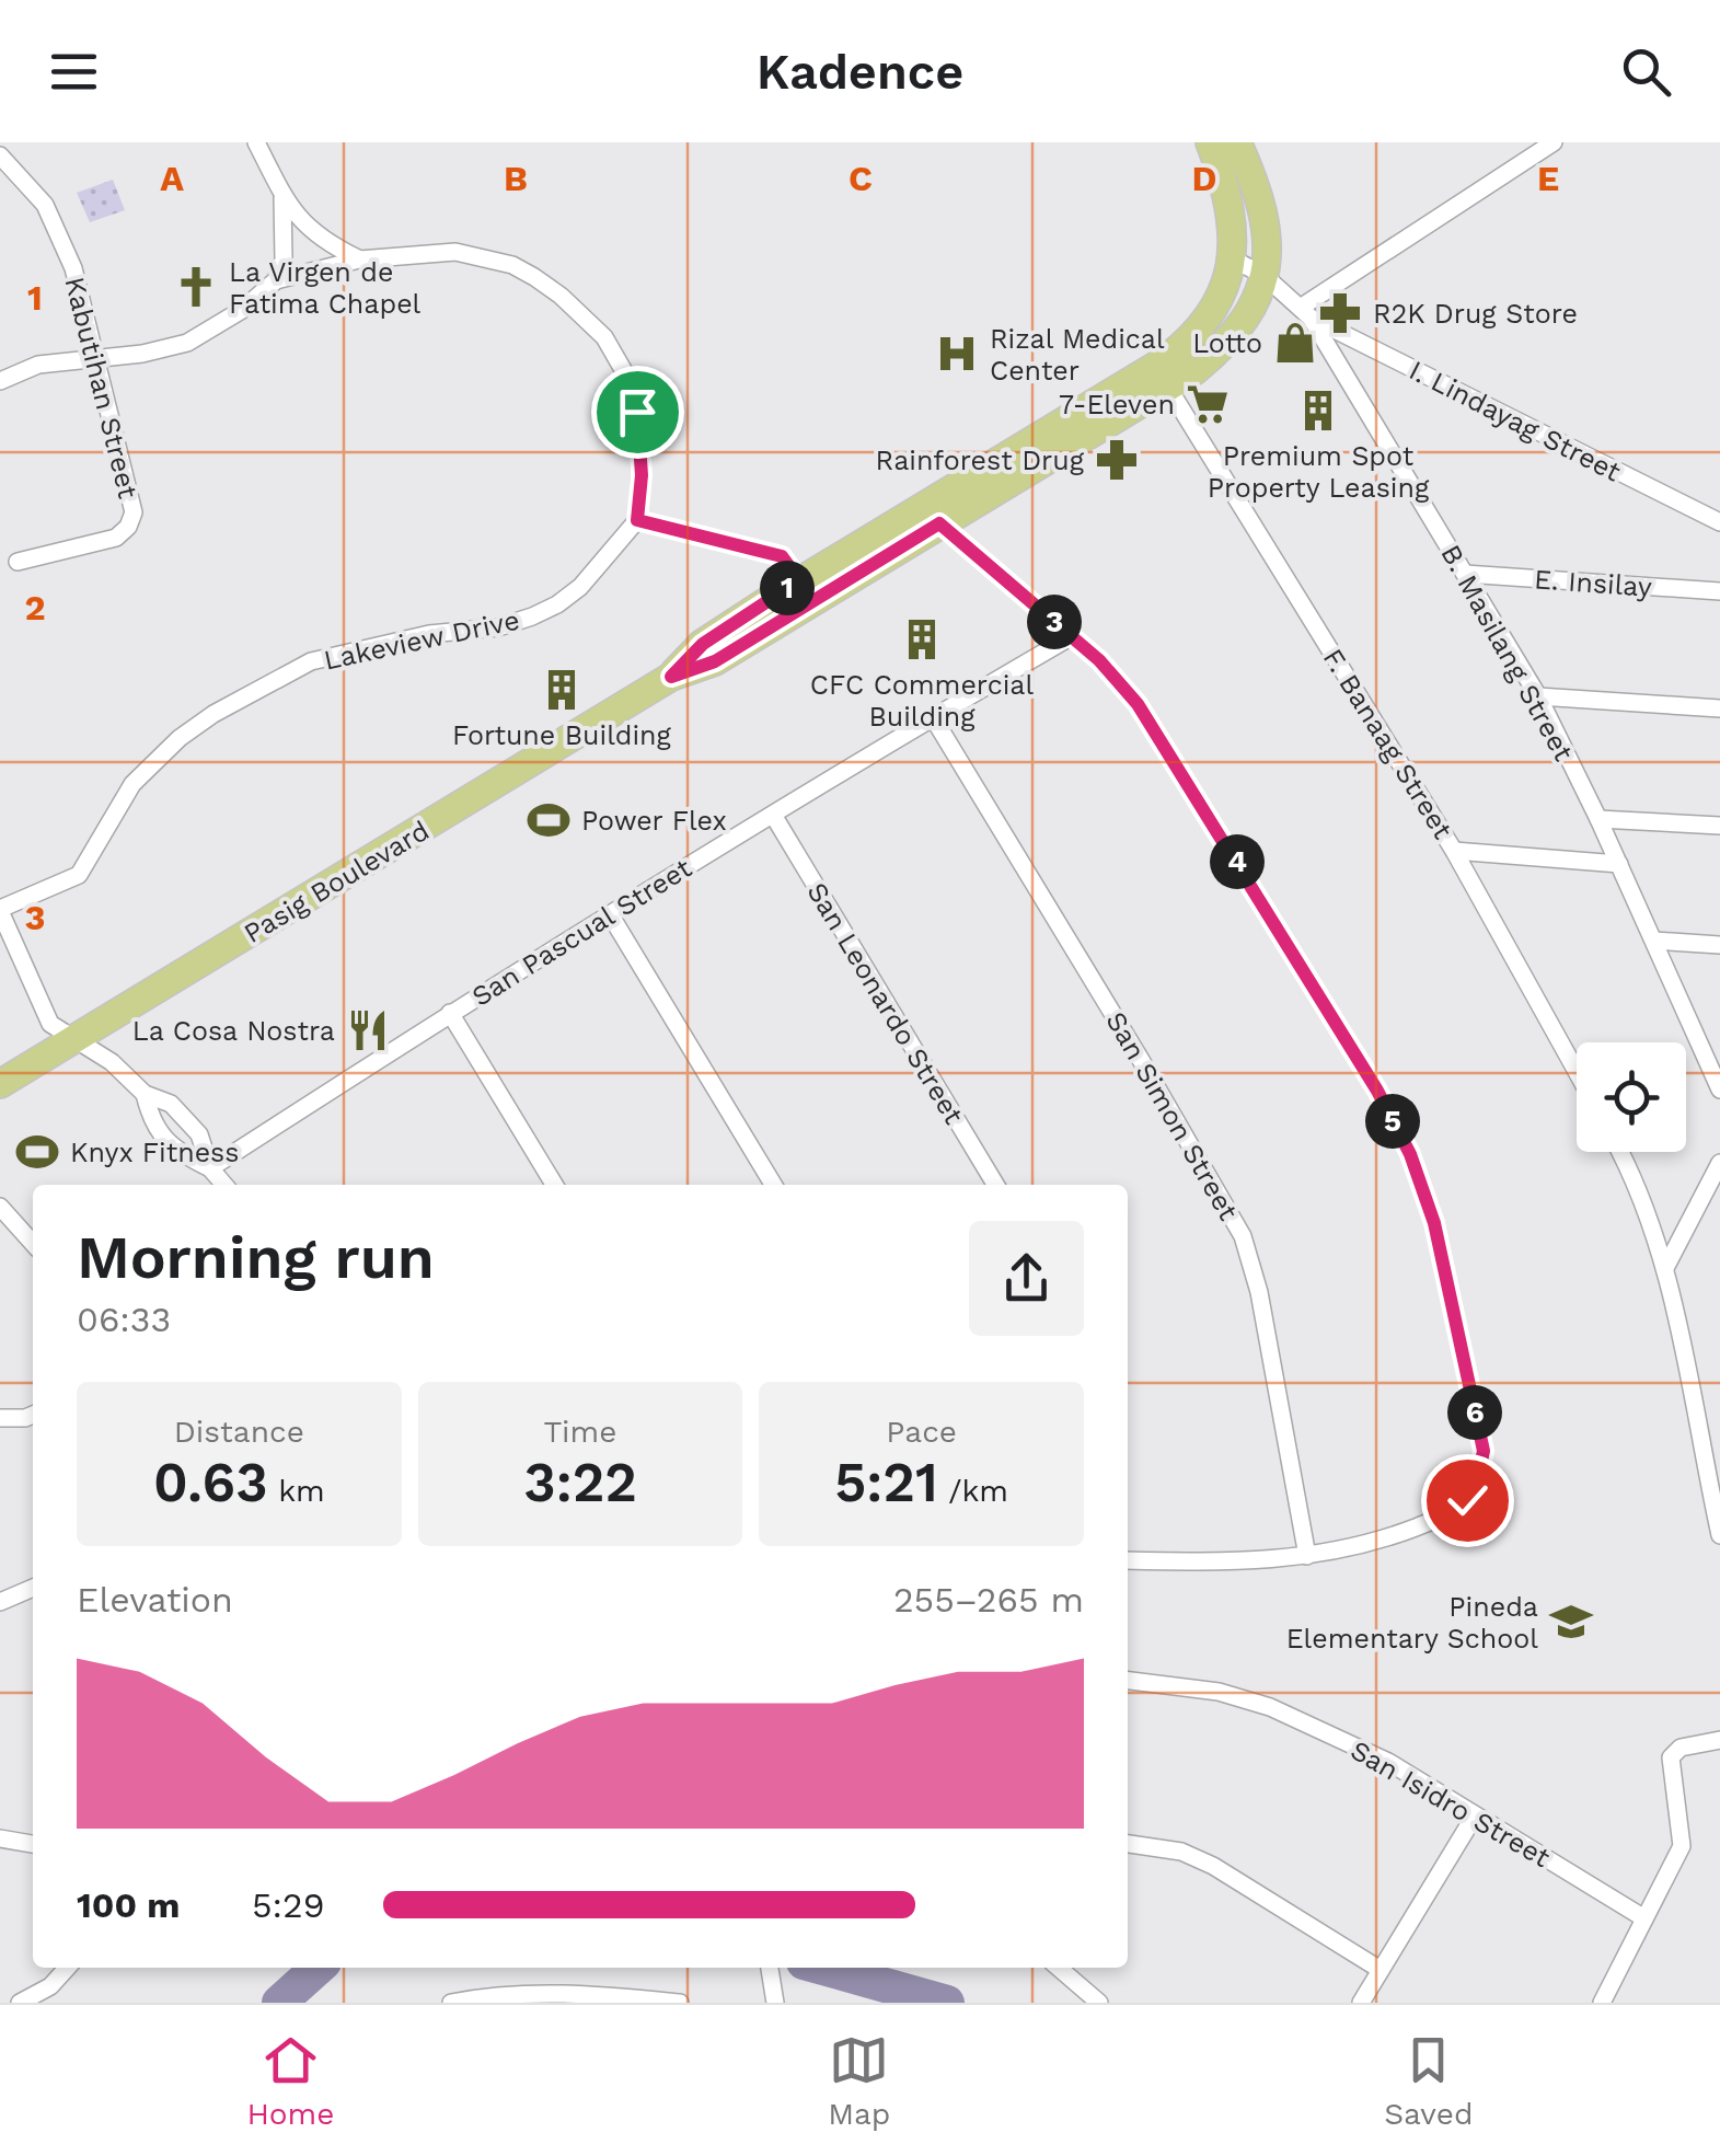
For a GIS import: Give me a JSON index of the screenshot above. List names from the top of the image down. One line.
{"streets":{"main road":["Pasig Boulevard"],"street":["Kabutihan Street","I. Lindayag Street","E. Insilay","Lakeview Drive","B. Masilang Street","F. Banaag Street","San Pascual Street","San Leonardo Street","San Simon Street","San Isidro Street"]},"crossings":[["I. Lindayag Street","B. Masilang Street"],["E. Insilay","B. Masilang Street"],["B. Masilang Street","Pasig Boulevard"],["F. Banaag Street","Pasig Boulevard"],["San Pascual Street","San Leonardo Street"],["San Pascual Street","San Simon Street"]],"places":{"church":["La Virgen de Fatima Chapel"],"pharmacy":["R2K Drug Store","Rainforest Drug"],"shop":["Lotto"],"hospital":["Rizal Medical Center"],"supermarket":["7-Eleven"],"building":["Premium Spot Property Leasing","CFC Commercial Building","Fortune Building"],"sports":["Power Flex","Knyx Fitness"],"restaurant":["La Cosa Nostra"],"school or university":["Pineda Elementary School"]},"page":{"header":"Kadence","pins":["1","3","4","5","6"],"heading":["Morning run","06:33"],"stats":[["Distance","0.63 km"],["Time","3:22"],["Pace","5:21 /km"]],"chart":["Elevation","255–265 m"],"list":[{"name":"100 m","note":"5:29"}],"tabs":["Home","Map","Saved"]},"grid":{"columns":["A","B","C","D","E"],"rows":["1","2","3"]}}
